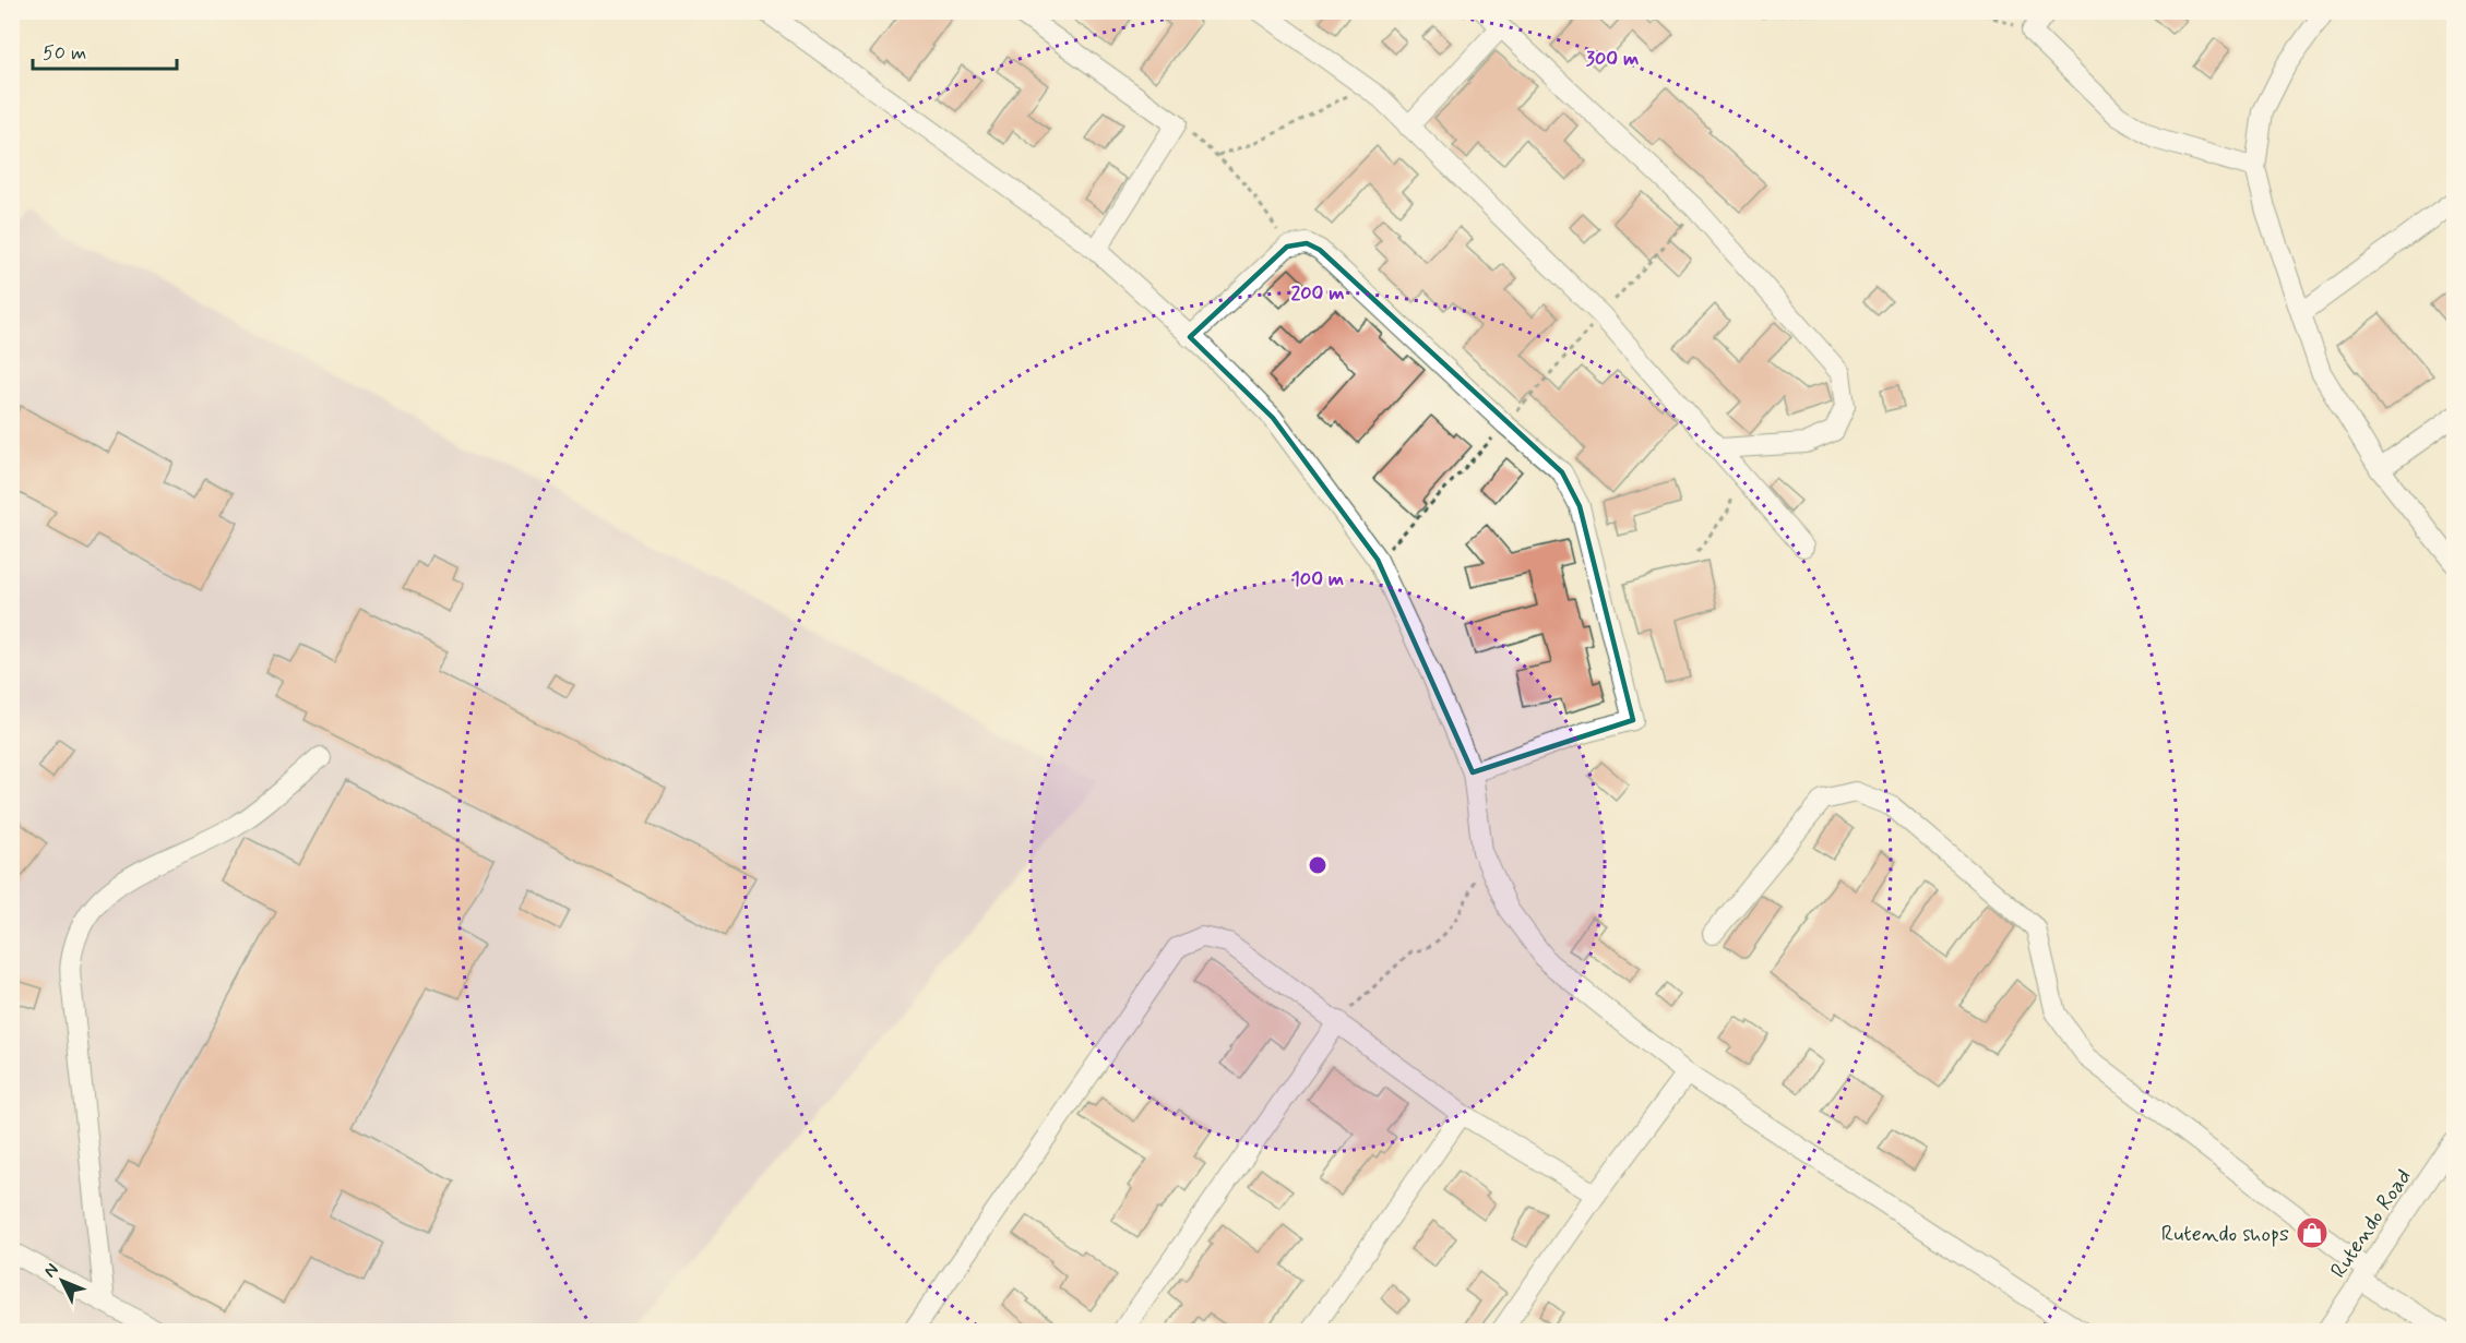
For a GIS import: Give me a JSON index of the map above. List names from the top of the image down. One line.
{"streets":{"street":["Rutendo Road"]},"places":{"shop":["Rutendo shops"]},"scale_bar":"50 m","north":"top left","rings":["300 m","200 m","100 m"]}
